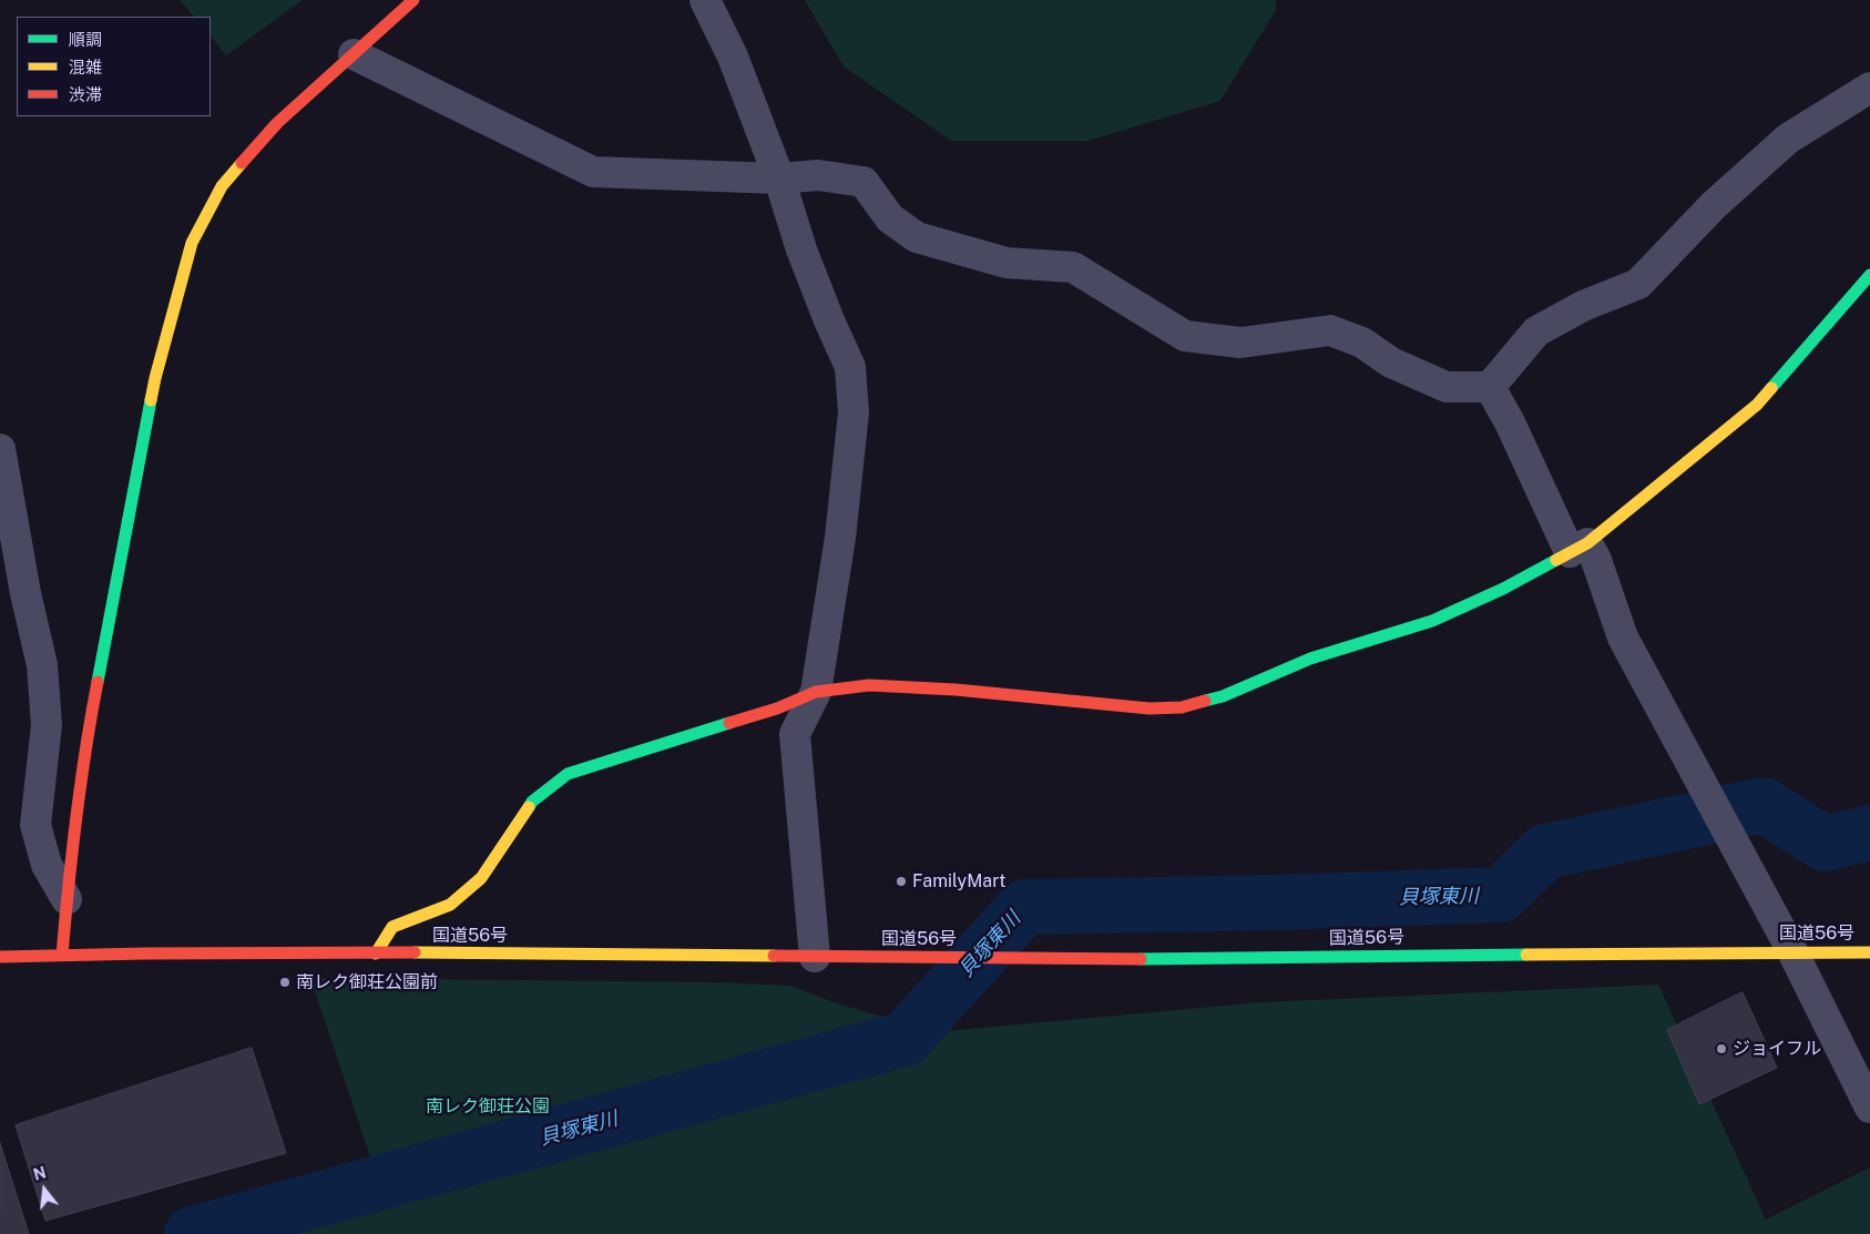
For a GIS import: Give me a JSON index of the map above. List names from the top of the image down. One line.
{"streets":{"main road":["国道56号"]},"water":["貝塚東川"],"parks":["南レク御荘公園"],"places":["FamilyMart","南レク御荘公園前","ジョイフル"],"legend":["順調","混雑","渋滞"],"north":"top"}
